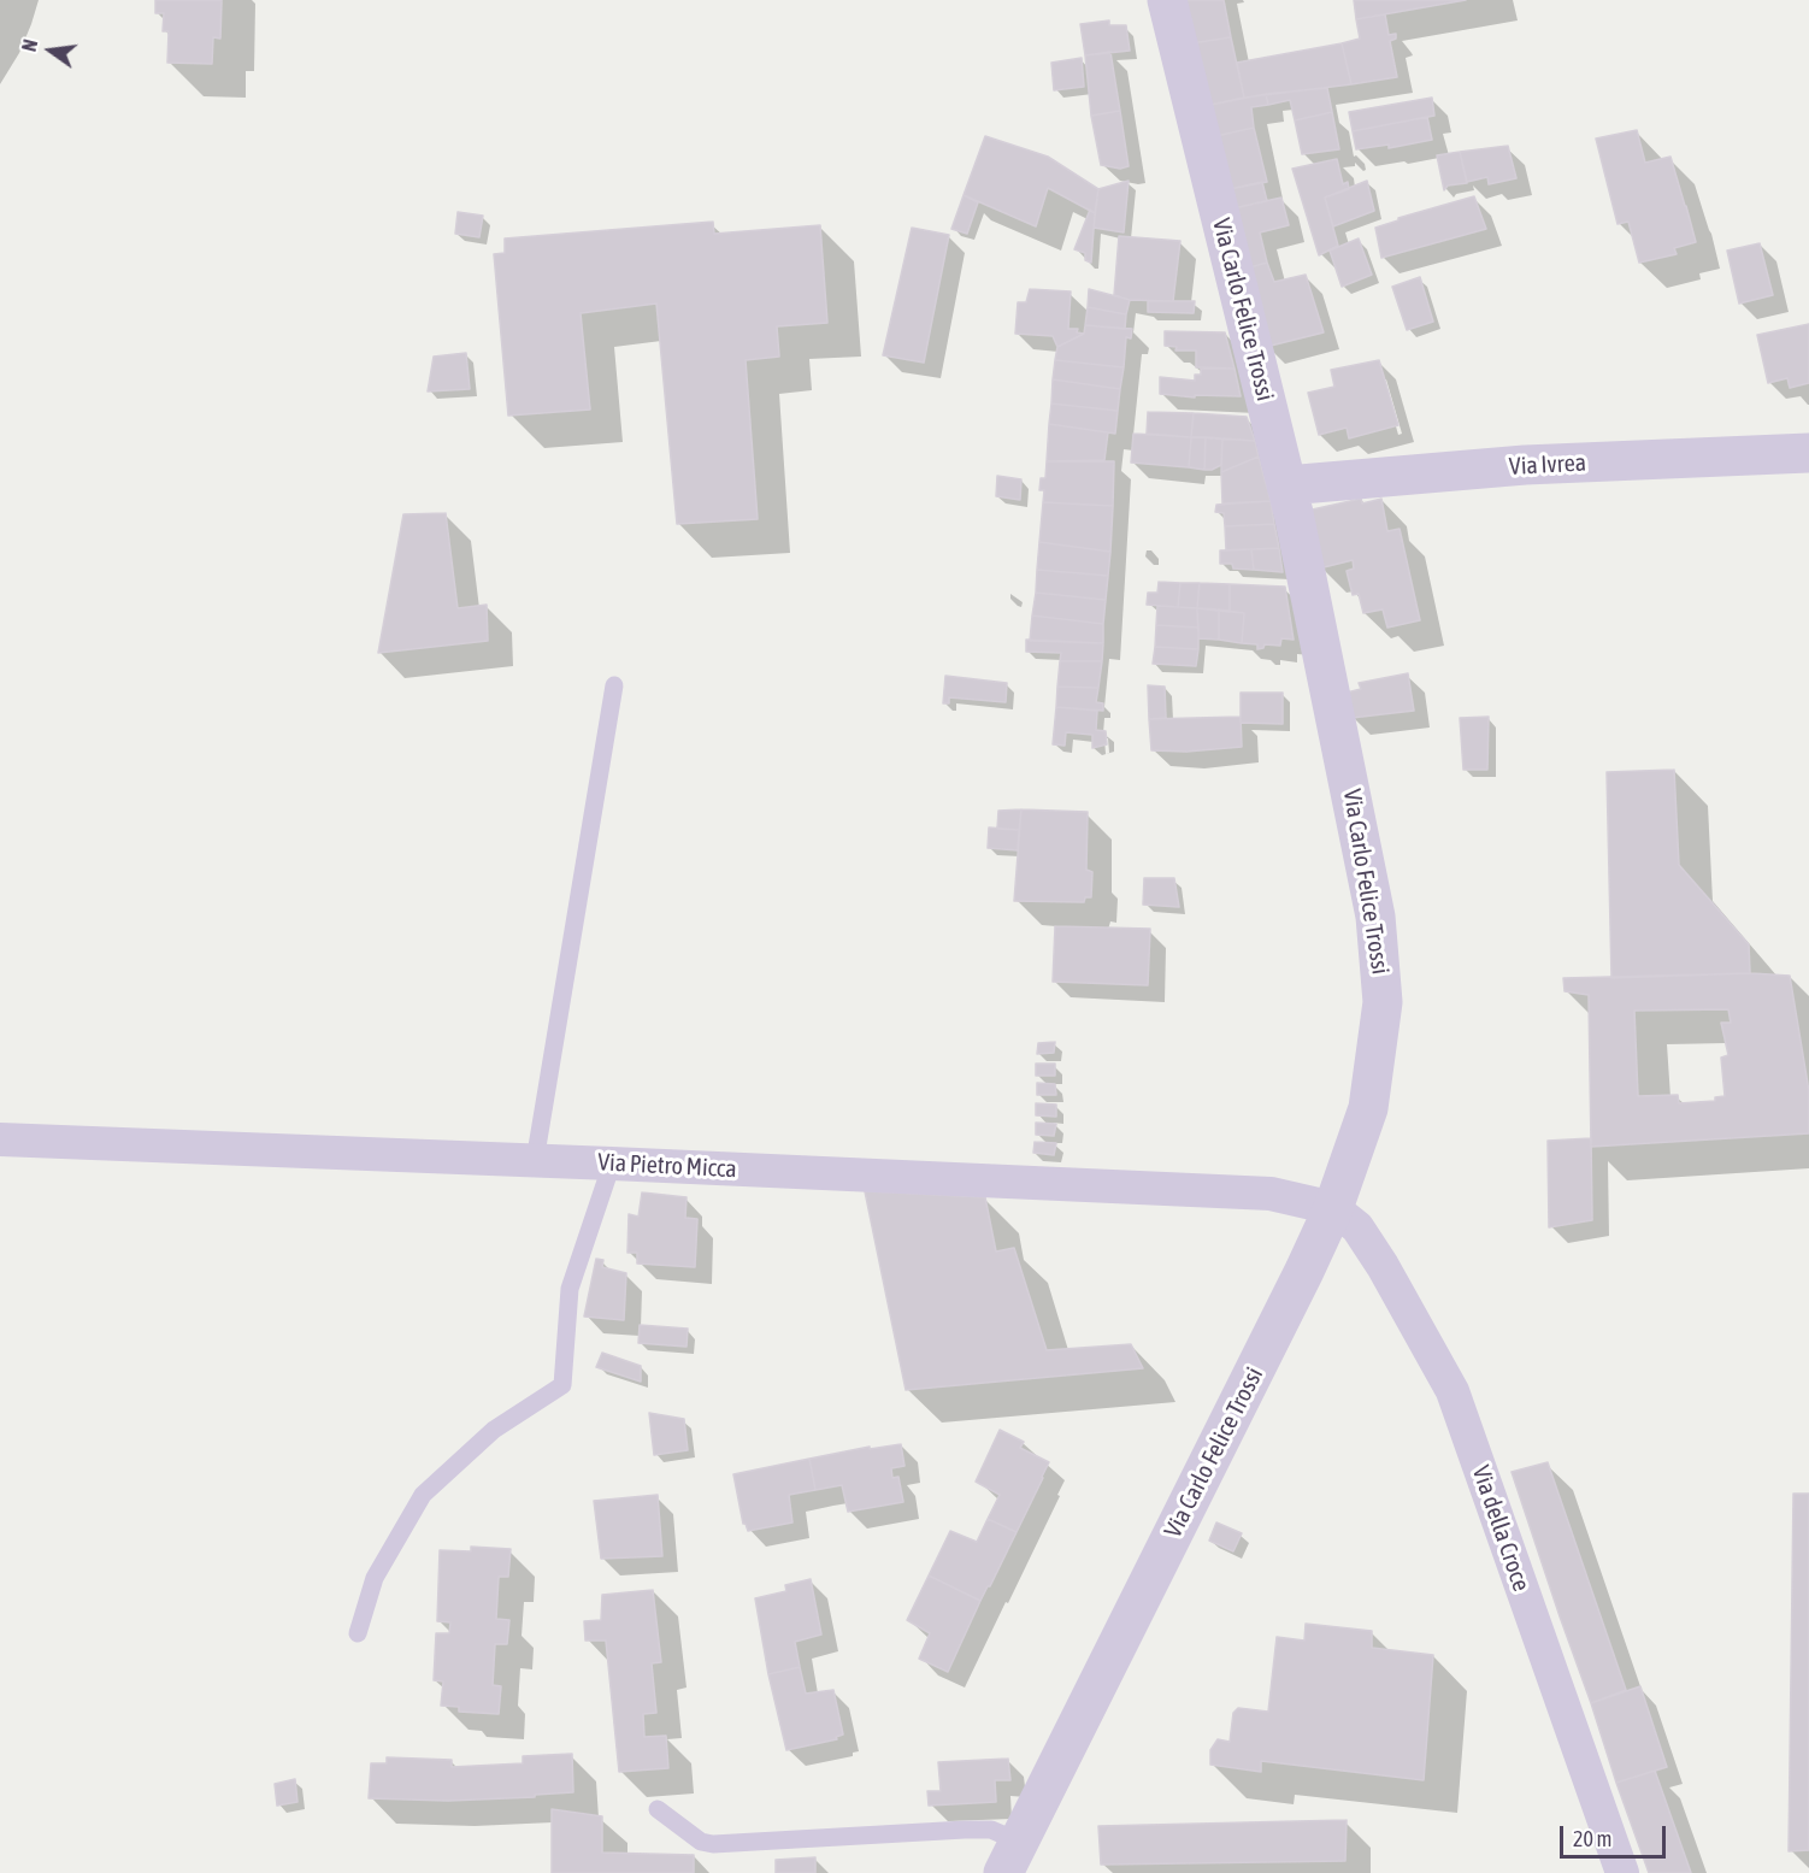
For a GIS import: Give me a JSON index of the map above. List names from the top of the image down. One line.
{"streets":{"street":["Via Carlo Felice Trossi","Via Ivrea","Via Pietro Micca","Via della Croce"]},"crossings":[["Via Carlo Felice Trossi","Via Ivrea"],["Via Carlo Felice Trossi","Via Pietro Micca"],["Via Carlo Felice Trossi","Via della Croce"],["Via Pietro Micca","Via della Croce"]],"scale_bar":"20 m","north":"left"}
